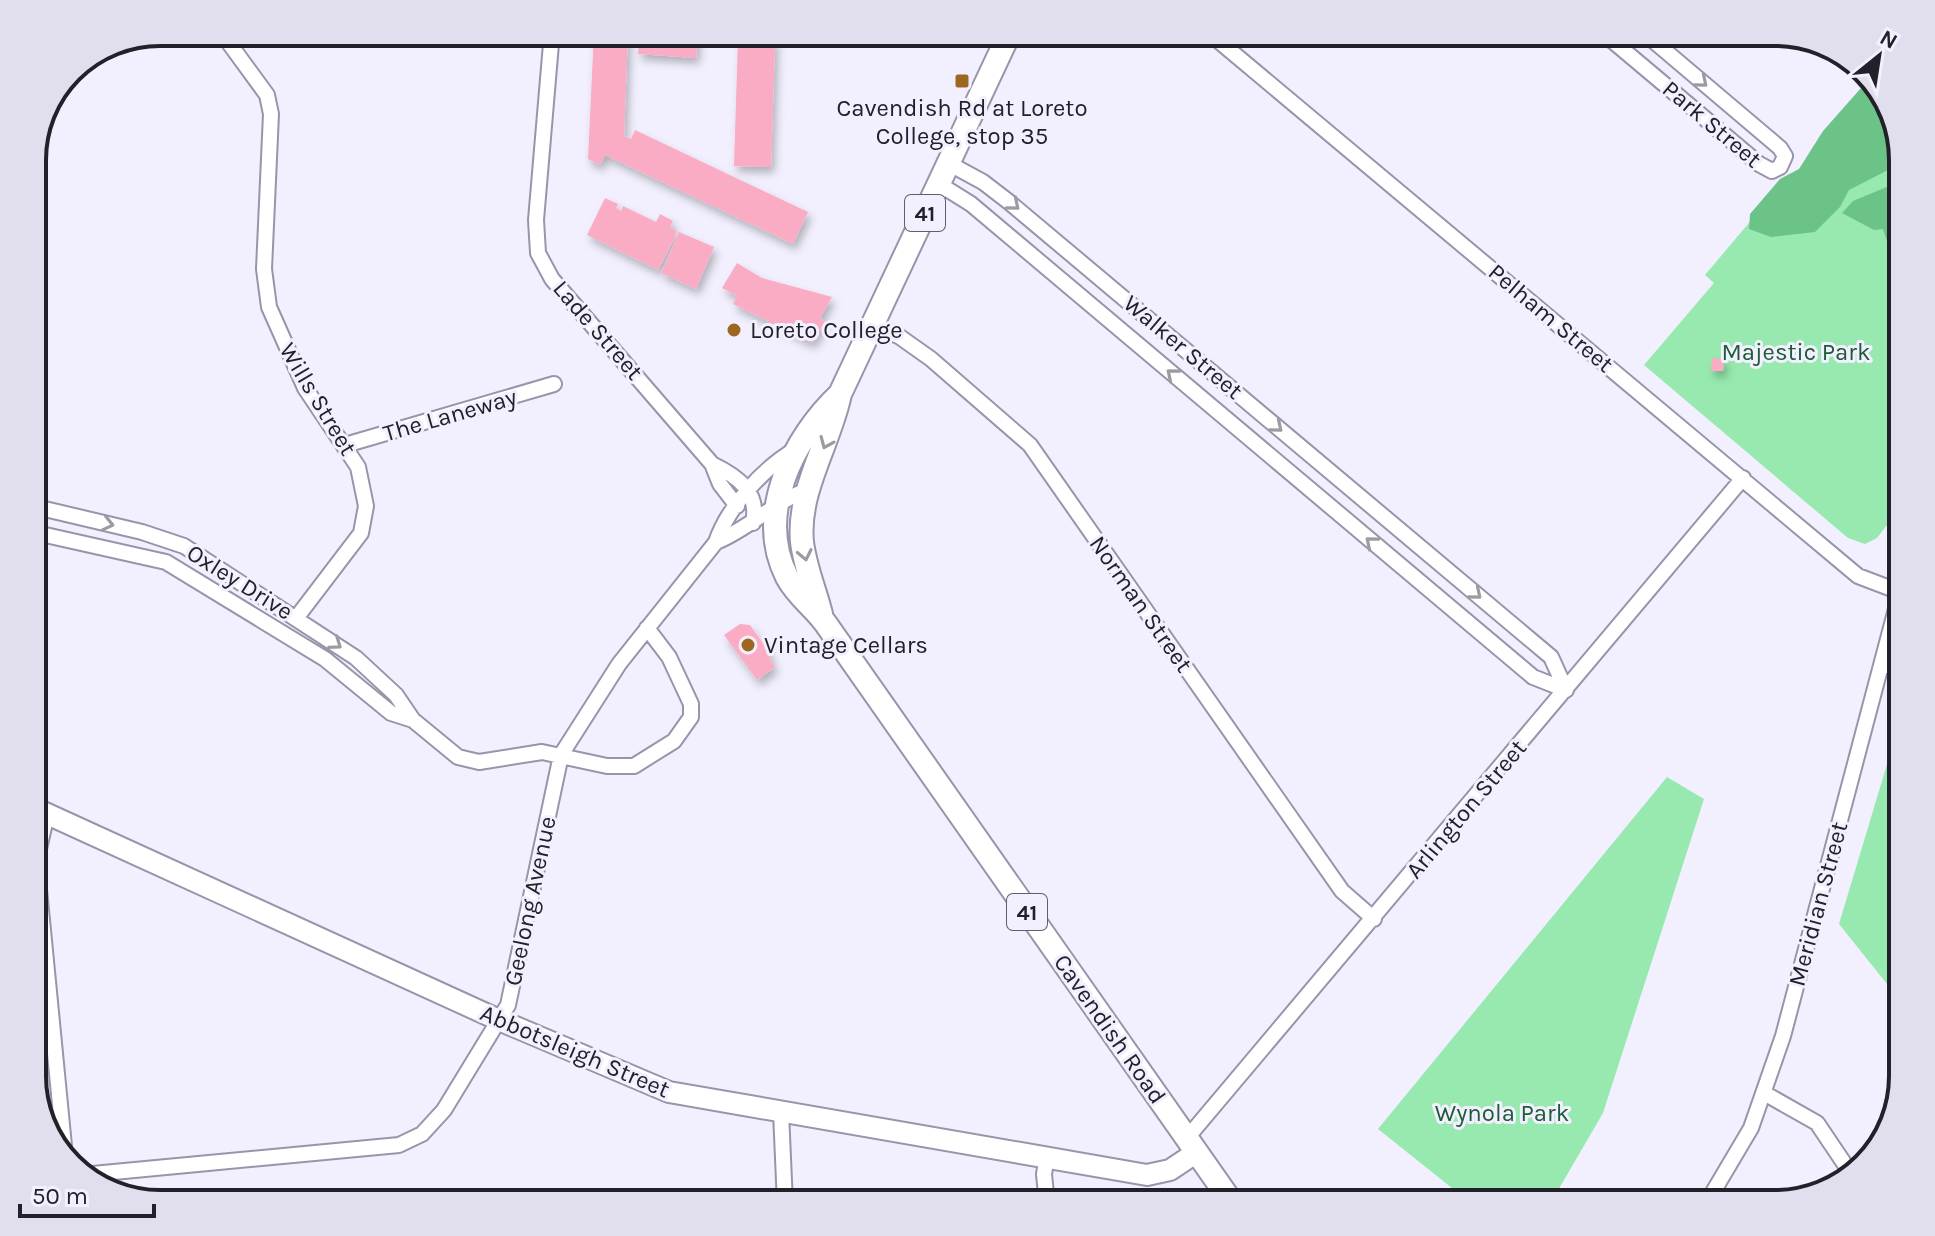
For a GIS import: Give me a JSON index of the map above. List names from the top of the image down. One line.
{"streets":{"main road":["41","Cavendish Road"],"street":["Park Street","Pelham Street","Lade Street","Walker Street","Wills Street","The Laneway","Oxley Drive","Norman Street","Arlington Street","Geelong Avenue","Meridian Street","Abbotsleigh Street"]},"crossings":[["Pelham Street","Arlington Street"],["Lade Street","Geelong Avenue"],["Walker Street","Arlington Street"],["Walker Street","Cavendish Road"],["Wills Street","The Laneway"],["Wills Street","Oxley Drive"],["Oxley Drive","Geelong Avenue"],["Norman Street","Arlington Street"],["Norman Street","Cavendish Road"],["Arlington Street","Cavendish Road"],["Arlington Street","Abbotsleigh Street"],["Geelong Avenue","Cavendish Road"],["Geelong Avenue","Abbotsleigh Street"],["Cavendish Road","Abbotsleigh Street"]],"parks":["Majestic Park","Wynola Park"],"places":{"transit":["Cavendish Rd at Loreto College, stop 35"],"other":["Loreto College","Vintage Cellars"]},"scale_bar":"50 m","north":"top right"}
